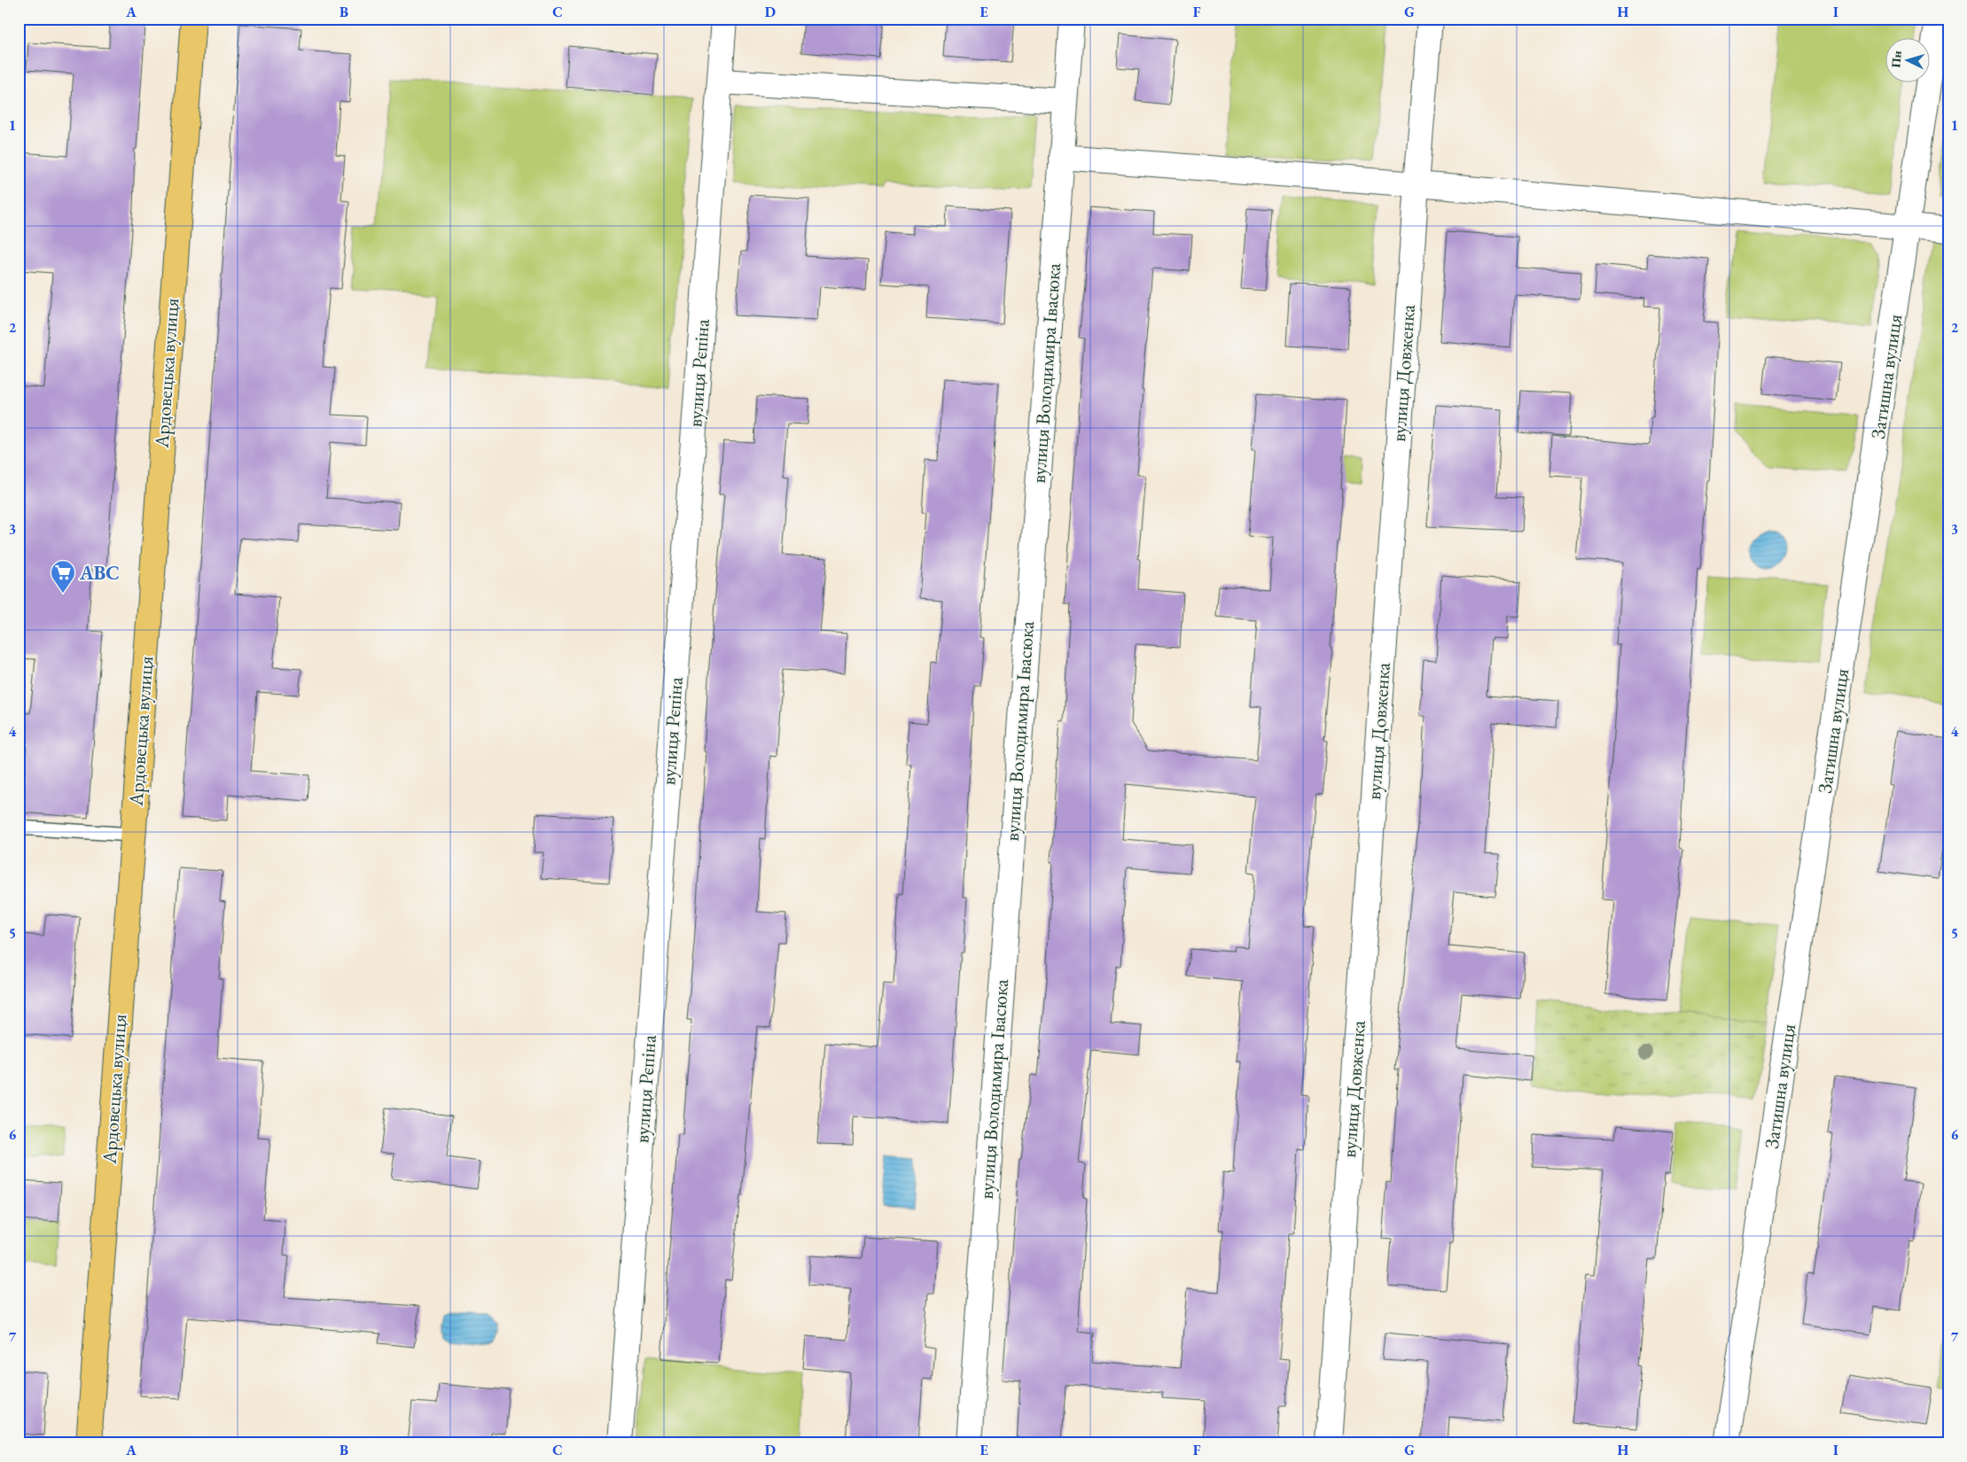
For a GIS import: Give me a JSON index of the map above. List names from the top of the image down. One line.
{"streets":{"highway":["Ардовецька вулиця"],"street":["вулиця Рєпіна","вулиця Володимира Івасюка","вулиця Довженка","Затишна вулиця"]},"places":{"supermarket":["ABC"]},"north":"left","grid":{"columns":["A","B","C","D","E","F","G","H","I"],"rows":["1","2","3","4","5","6","7"]}}
